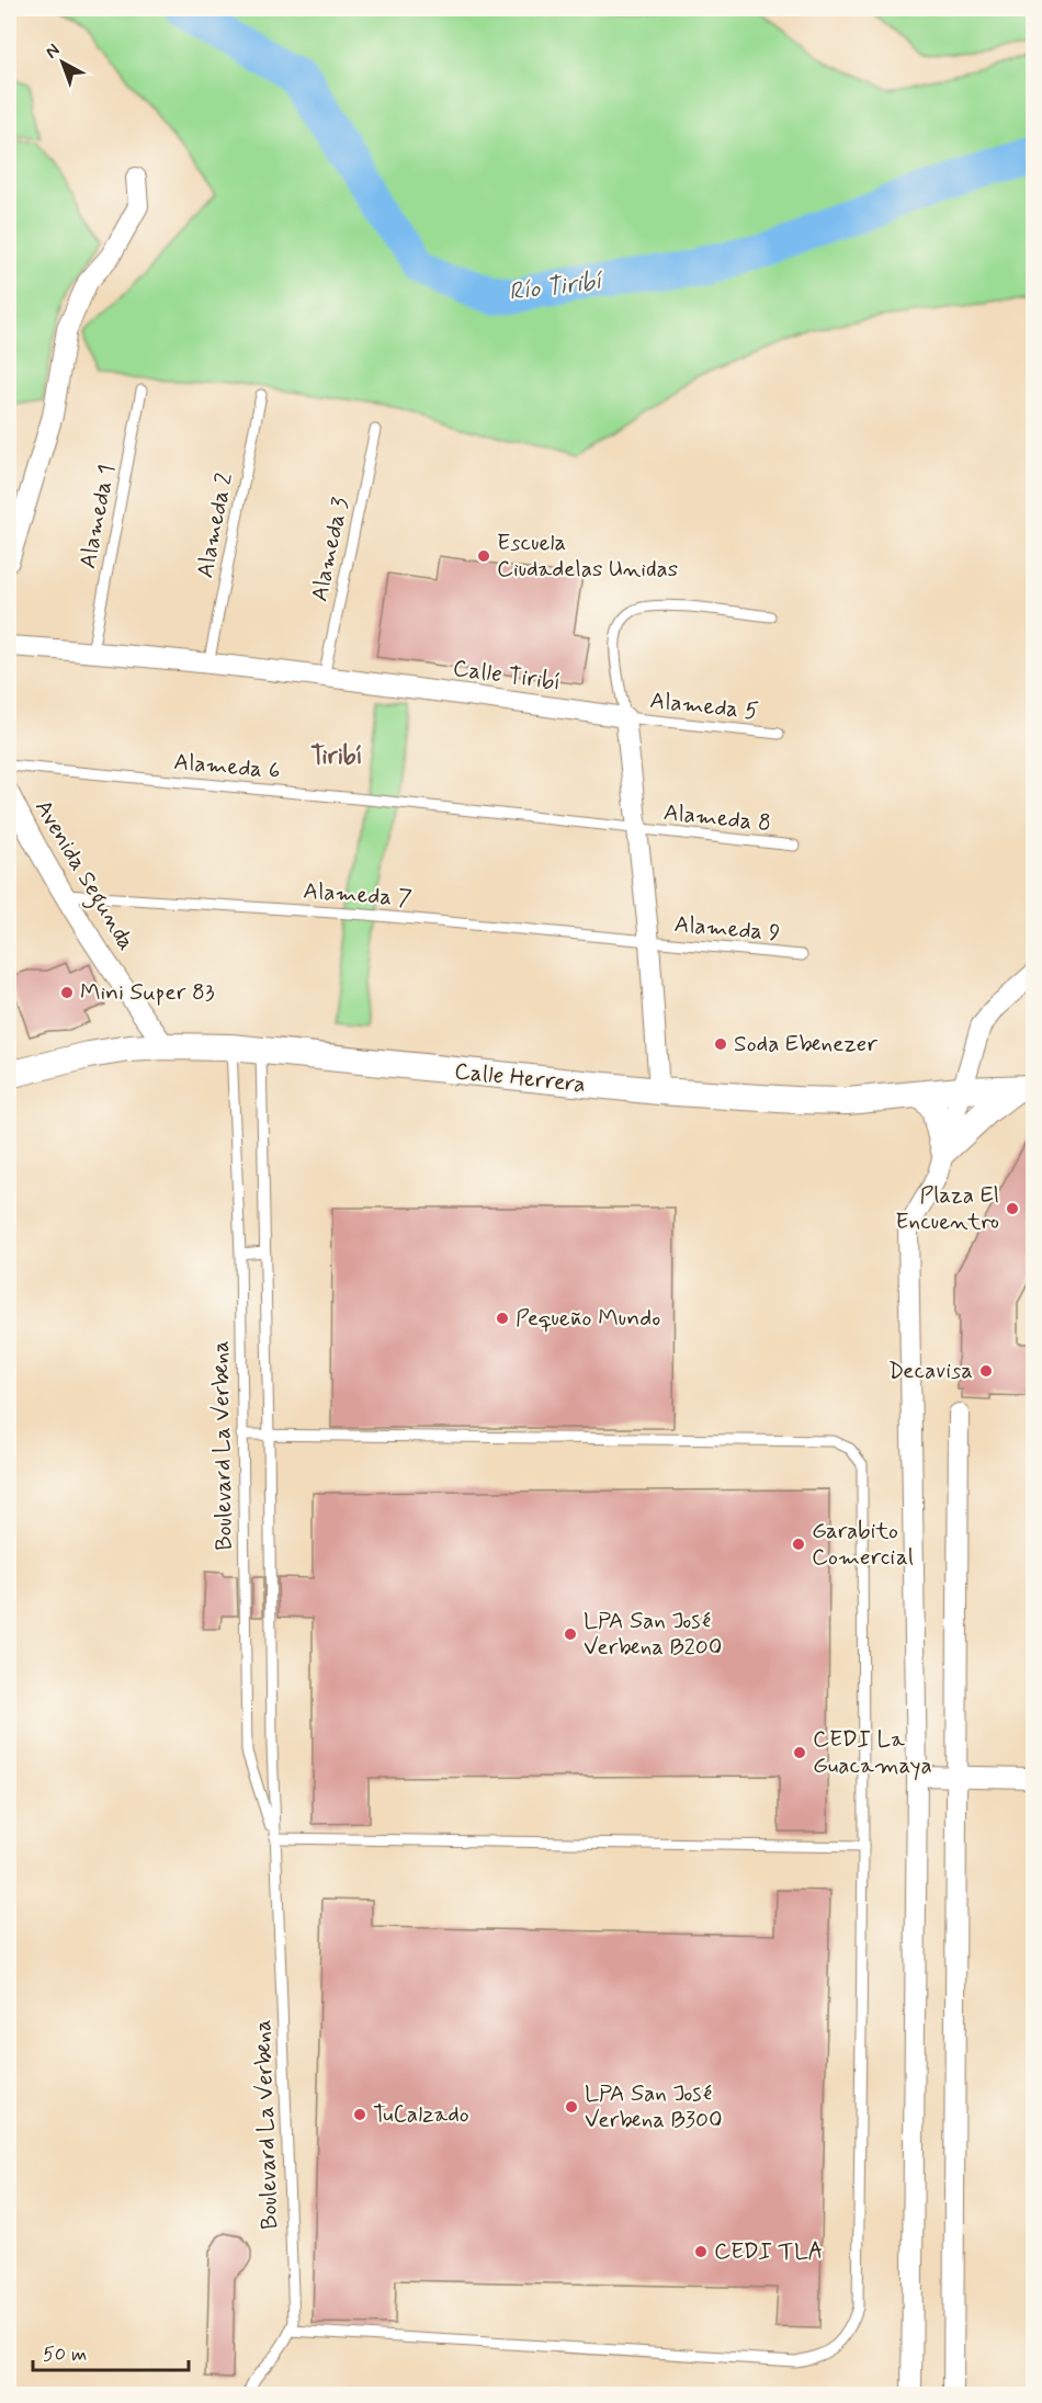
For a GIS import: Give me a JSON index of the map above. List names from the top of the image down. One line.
{"streets":{"street":["Calle Tiribí","Avenida Segunda","Calle Herrera"],"lane":["Alameda 1","Alameda 2","Alameda 3","Alameda 5","Alameda 6","Alameda 8","Alameda 7","Alameda 9","Boulevard La Verbena"]},"crossings":[["Alameda 1","Calle Tiribí"],["Alameda 2","Calle Tiribí"],["Alameda 3","Calle Tiribí"],["Calle Tiribí","Alameda 5"],["Alameda 6","Alameda 8"],["Avenida Segunda","Alameda 7"],["Avenida Segunda","Calle Herrera"],["Alameda 7","Alameda 9"],["Calle Herrera","Boulevard La Verbena"]],"districts":["Tiribí"],"water":["Río Tiribí"],"places":["Escuela Ciudadelas Unidas","Mini Super 83","Soda Ebenezer","Plaza El Encuentro","Pequeño Mundo","Decavisa","Garabito Comercial","LPA San José Verbena B200","CEDI La Guacamaya","LPA San José Verbena B300","TuCalzado","CEDI TLA"],"scale_bar":"50 m","north":"top left"}
